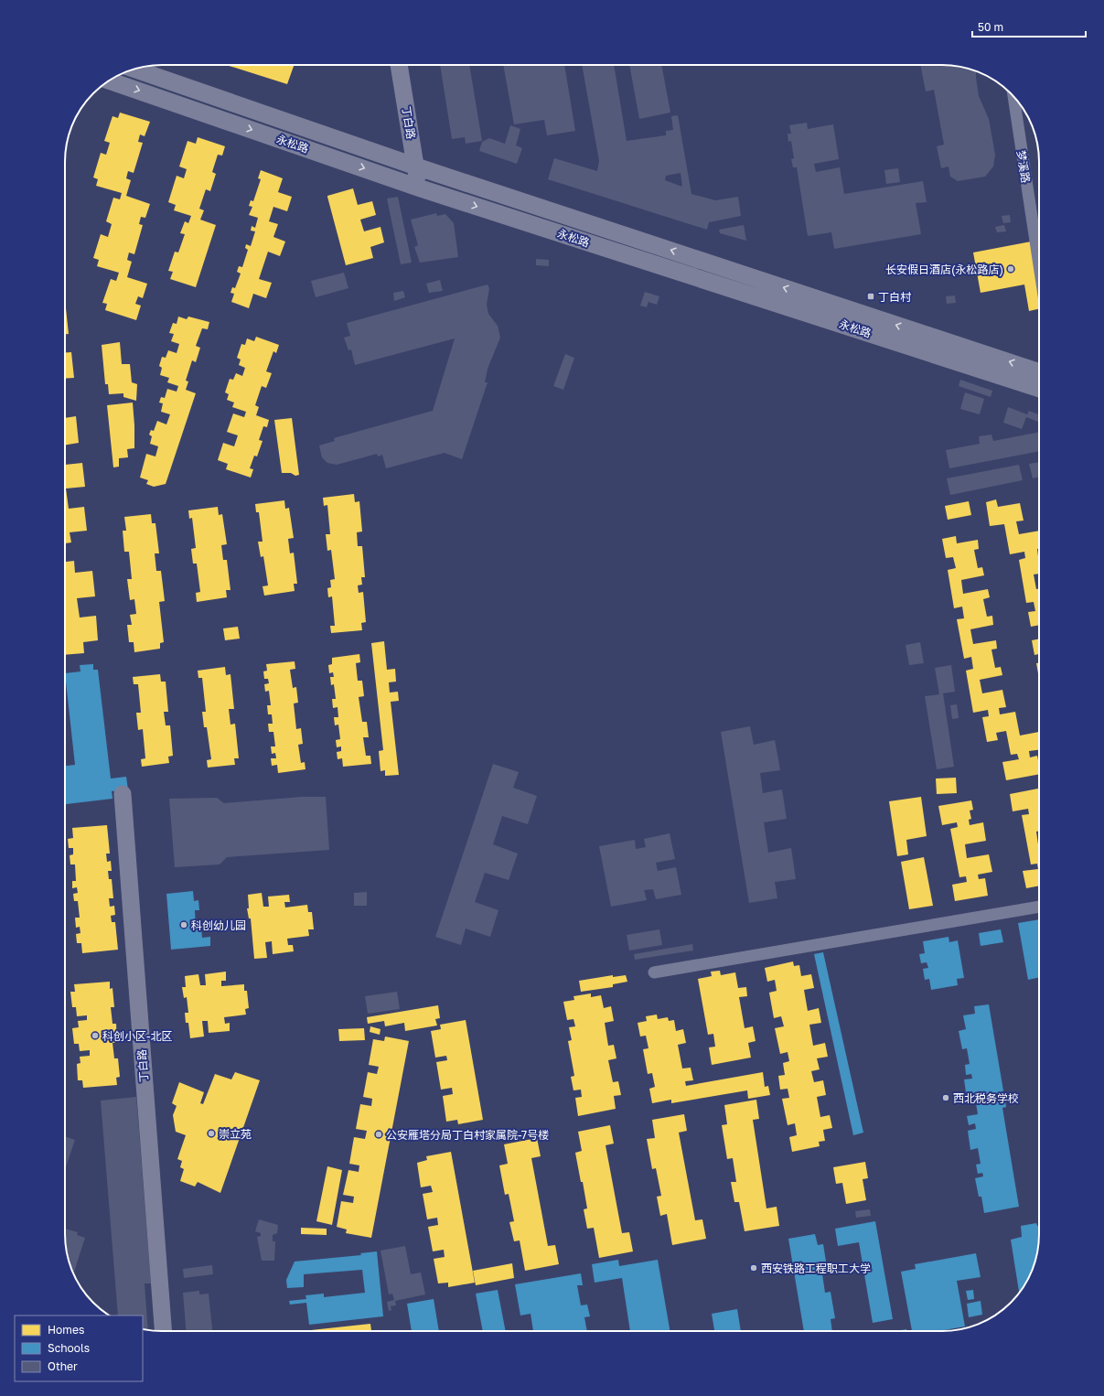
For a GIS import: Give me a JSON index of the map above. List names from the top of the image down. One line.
{"streets":{"street":["丁白路","永松路","梦溪路"]},"crossings":[["丁白路","永松路"]],"places":{"other":["长安假日酒店(永松路店)","科创幼儿园","科创小区-北区","西北税务学校","崇立苑","公安雁塔分局丁白村家属院-7号楼","西安铁路工程职工大学"],"transit":["丁白村"]},"legend":["Homes","Schools","Other"],"scale_bar":"50 m"}
